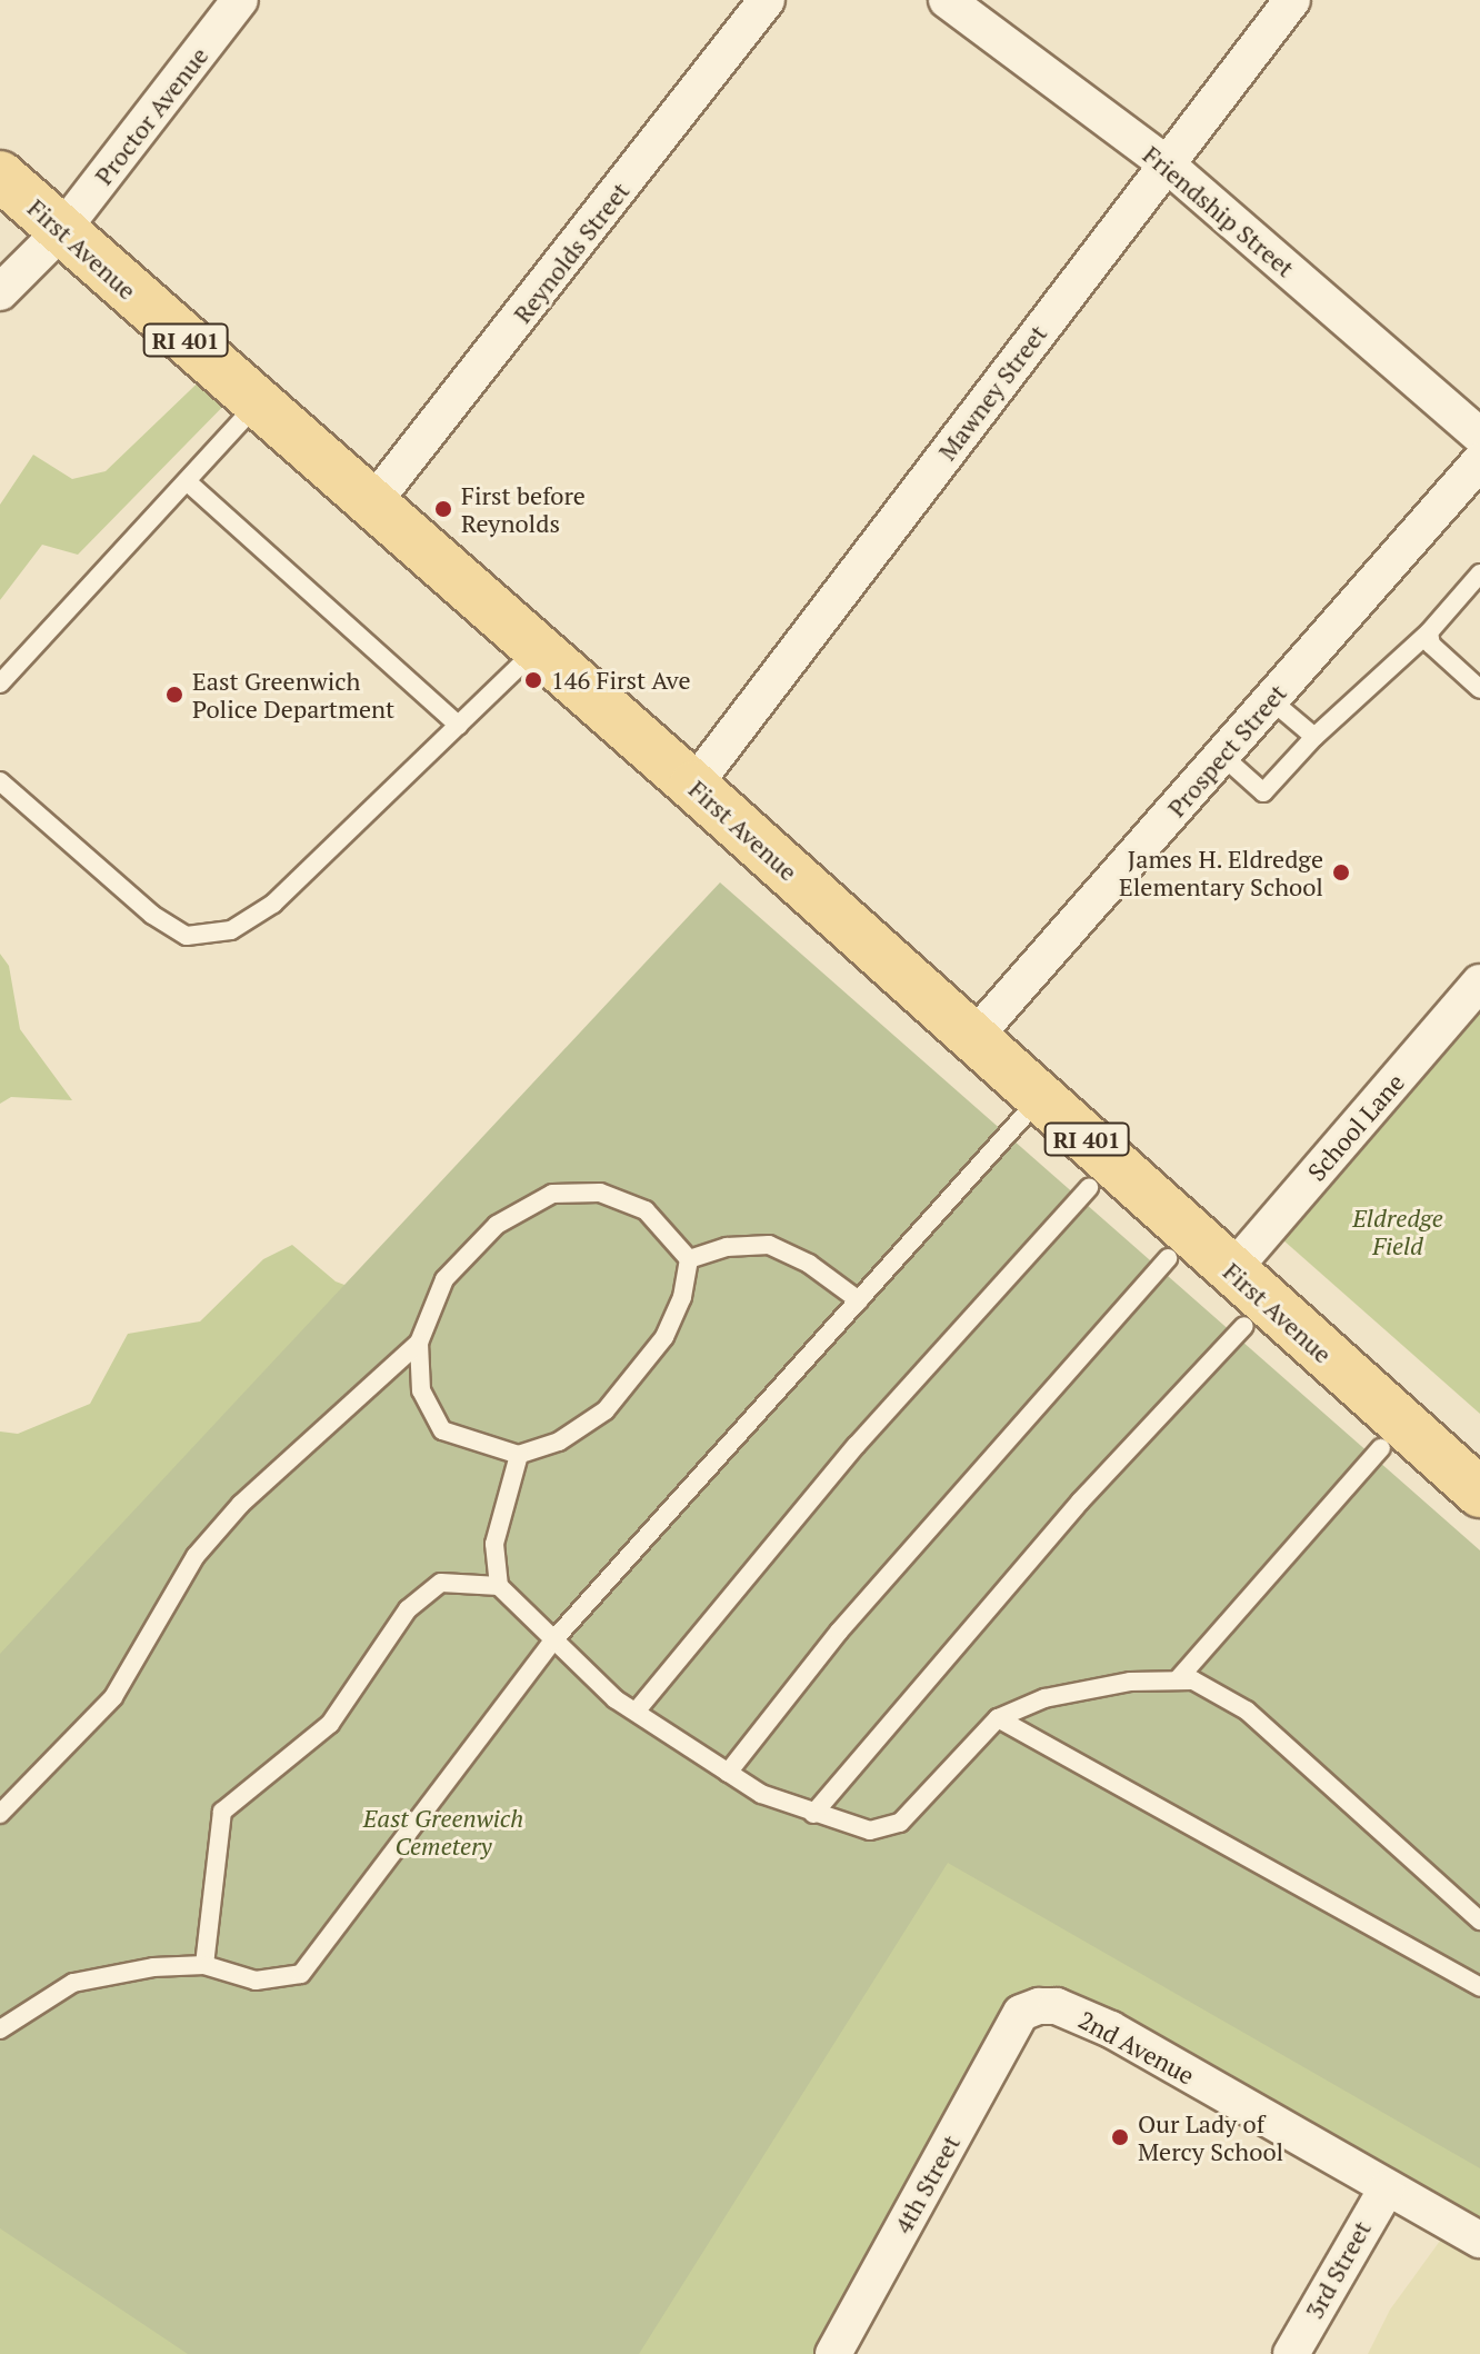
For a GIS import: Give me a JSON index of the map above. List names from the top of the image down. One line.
{"streets":{"main road":["First Avenue","RI 401"],"street":["Proctor Avenue","Friendship Street","Reynolds Street","Mawney Street","Prospect Street","School Lane","2nd Avenue","4th Street","3rd Street"]},"crossings":[["Proctor Avenue","First Avenue"],["Friendship Street","Mawney Street"],["First Avenue","Reynolds Street"],["First Avenue","Mawney Street"],["First Avenue","Prospect Street"],["First Avenue","School Lane"],["2nd Avenue","4th Street"],["2nd Avenue","3rd Street"]],"parks":["Eldredge Field","East Greenwich Cemetery"],"places":["First before Reynolds","146 First Ave","East Greenwich Police Department","James H. Eldredge Elementary School","Our Lady of Mercy School"]}
